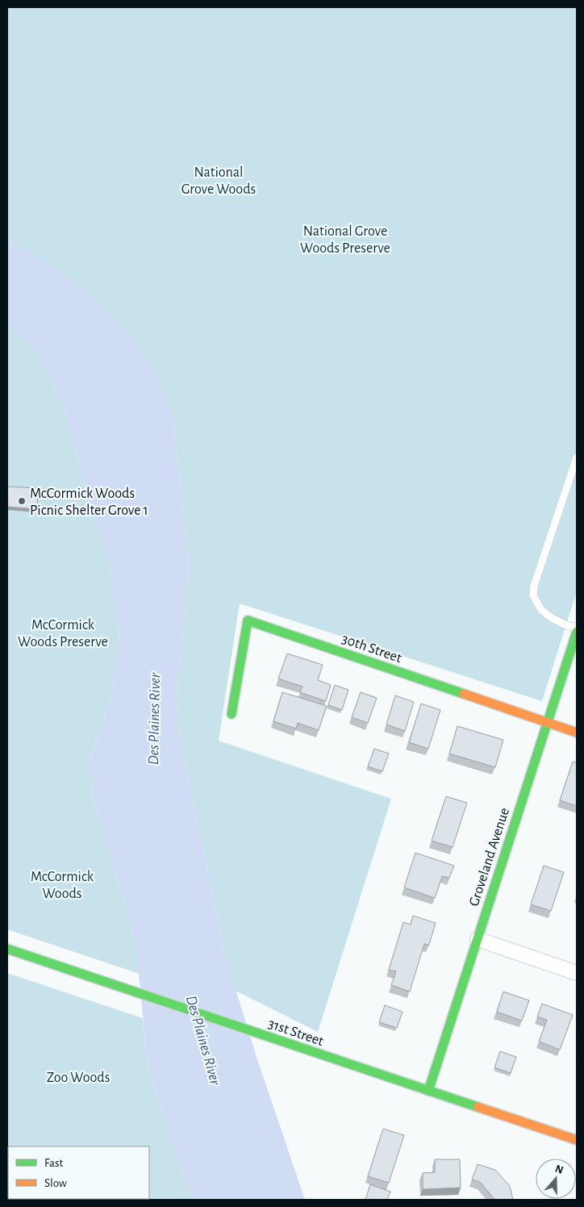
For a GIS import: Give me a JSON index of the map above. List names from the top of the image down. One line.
{"streets":{"street":["30th Street","Groveland Avenue","31st Street"]},"crossings":[["30th Street","Groveland Avenue"],["Groveland Avenue","31st Street"]],"water":["Des Plaines River"],"parks":["National Grove Woods","National Grove Woods Preserve","McCormick Woods Preserve","McCormick Woods","Zoo Woods"],"places":["McCormick Woods Picnic Shelter Grove 1"],"legend":["Fast","Slow"],"north":"top"}
